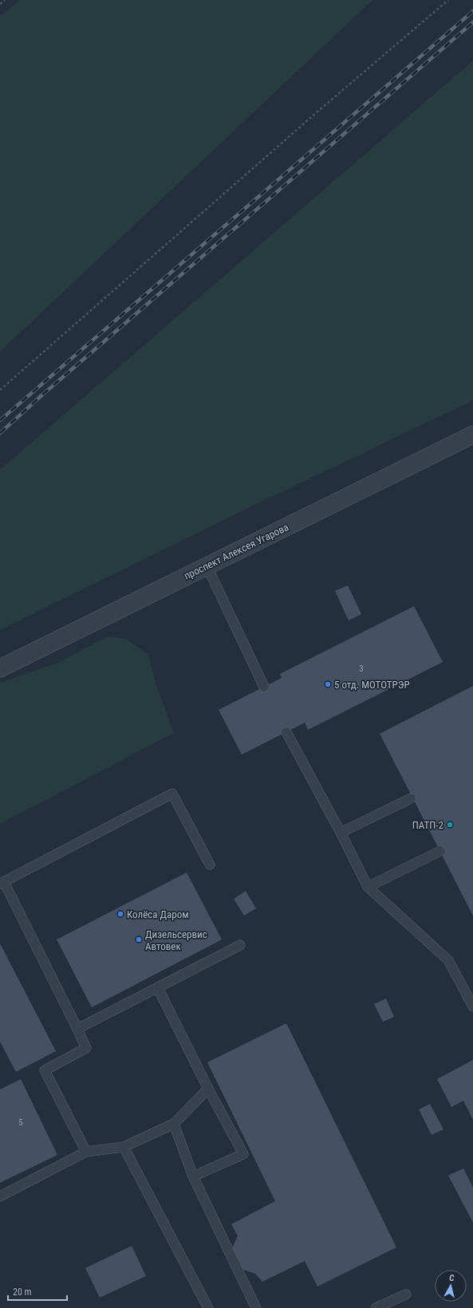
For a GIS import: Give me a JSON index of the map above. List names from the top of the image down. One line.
{"streets":{"street":["проспект Алексея Угарова"]},"places":["5 отд. МОТОТРЭР","ПАТП-2","Колёса Даром","Дизельсервис Автовек"],"house_numbers":["3","5"],"scale_bar":"20 m","north":"top"}
